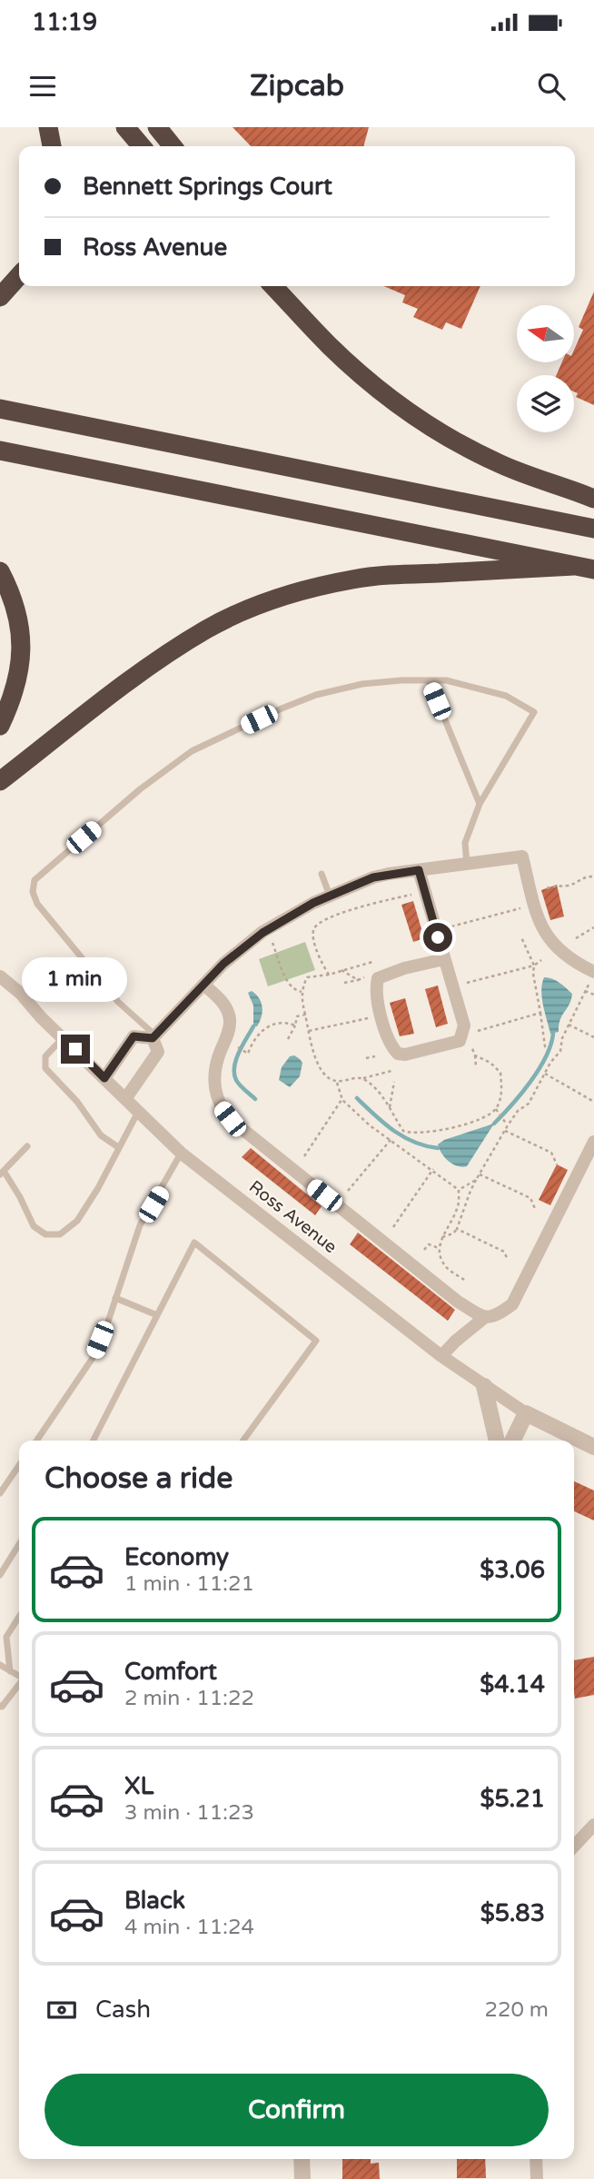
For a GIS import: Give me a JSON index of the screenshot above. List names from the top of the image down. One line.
{"streets":{"street":["Ross Avenue"]},"north":"left","page":{"status":"11:19","header":"Zipcab","banner":["Bennett Springs Court","Ross Avenue"],"bubble":"1 min","heading":"Choose a ride","list":[{"name":"Economy","note":"1 min · 11:21","value":"$3.06"},{"name":"Comfort","note":"2 min · 11:22","value":"$4.14"},{"name":"XL","note":"3 min · 11:23","value":"$5.21"},{"name":"Black","note":"4 min · 11:24","value":"$5.83"}],"pay":["Cash","220 m"],"buttons":"Confirm"}}
